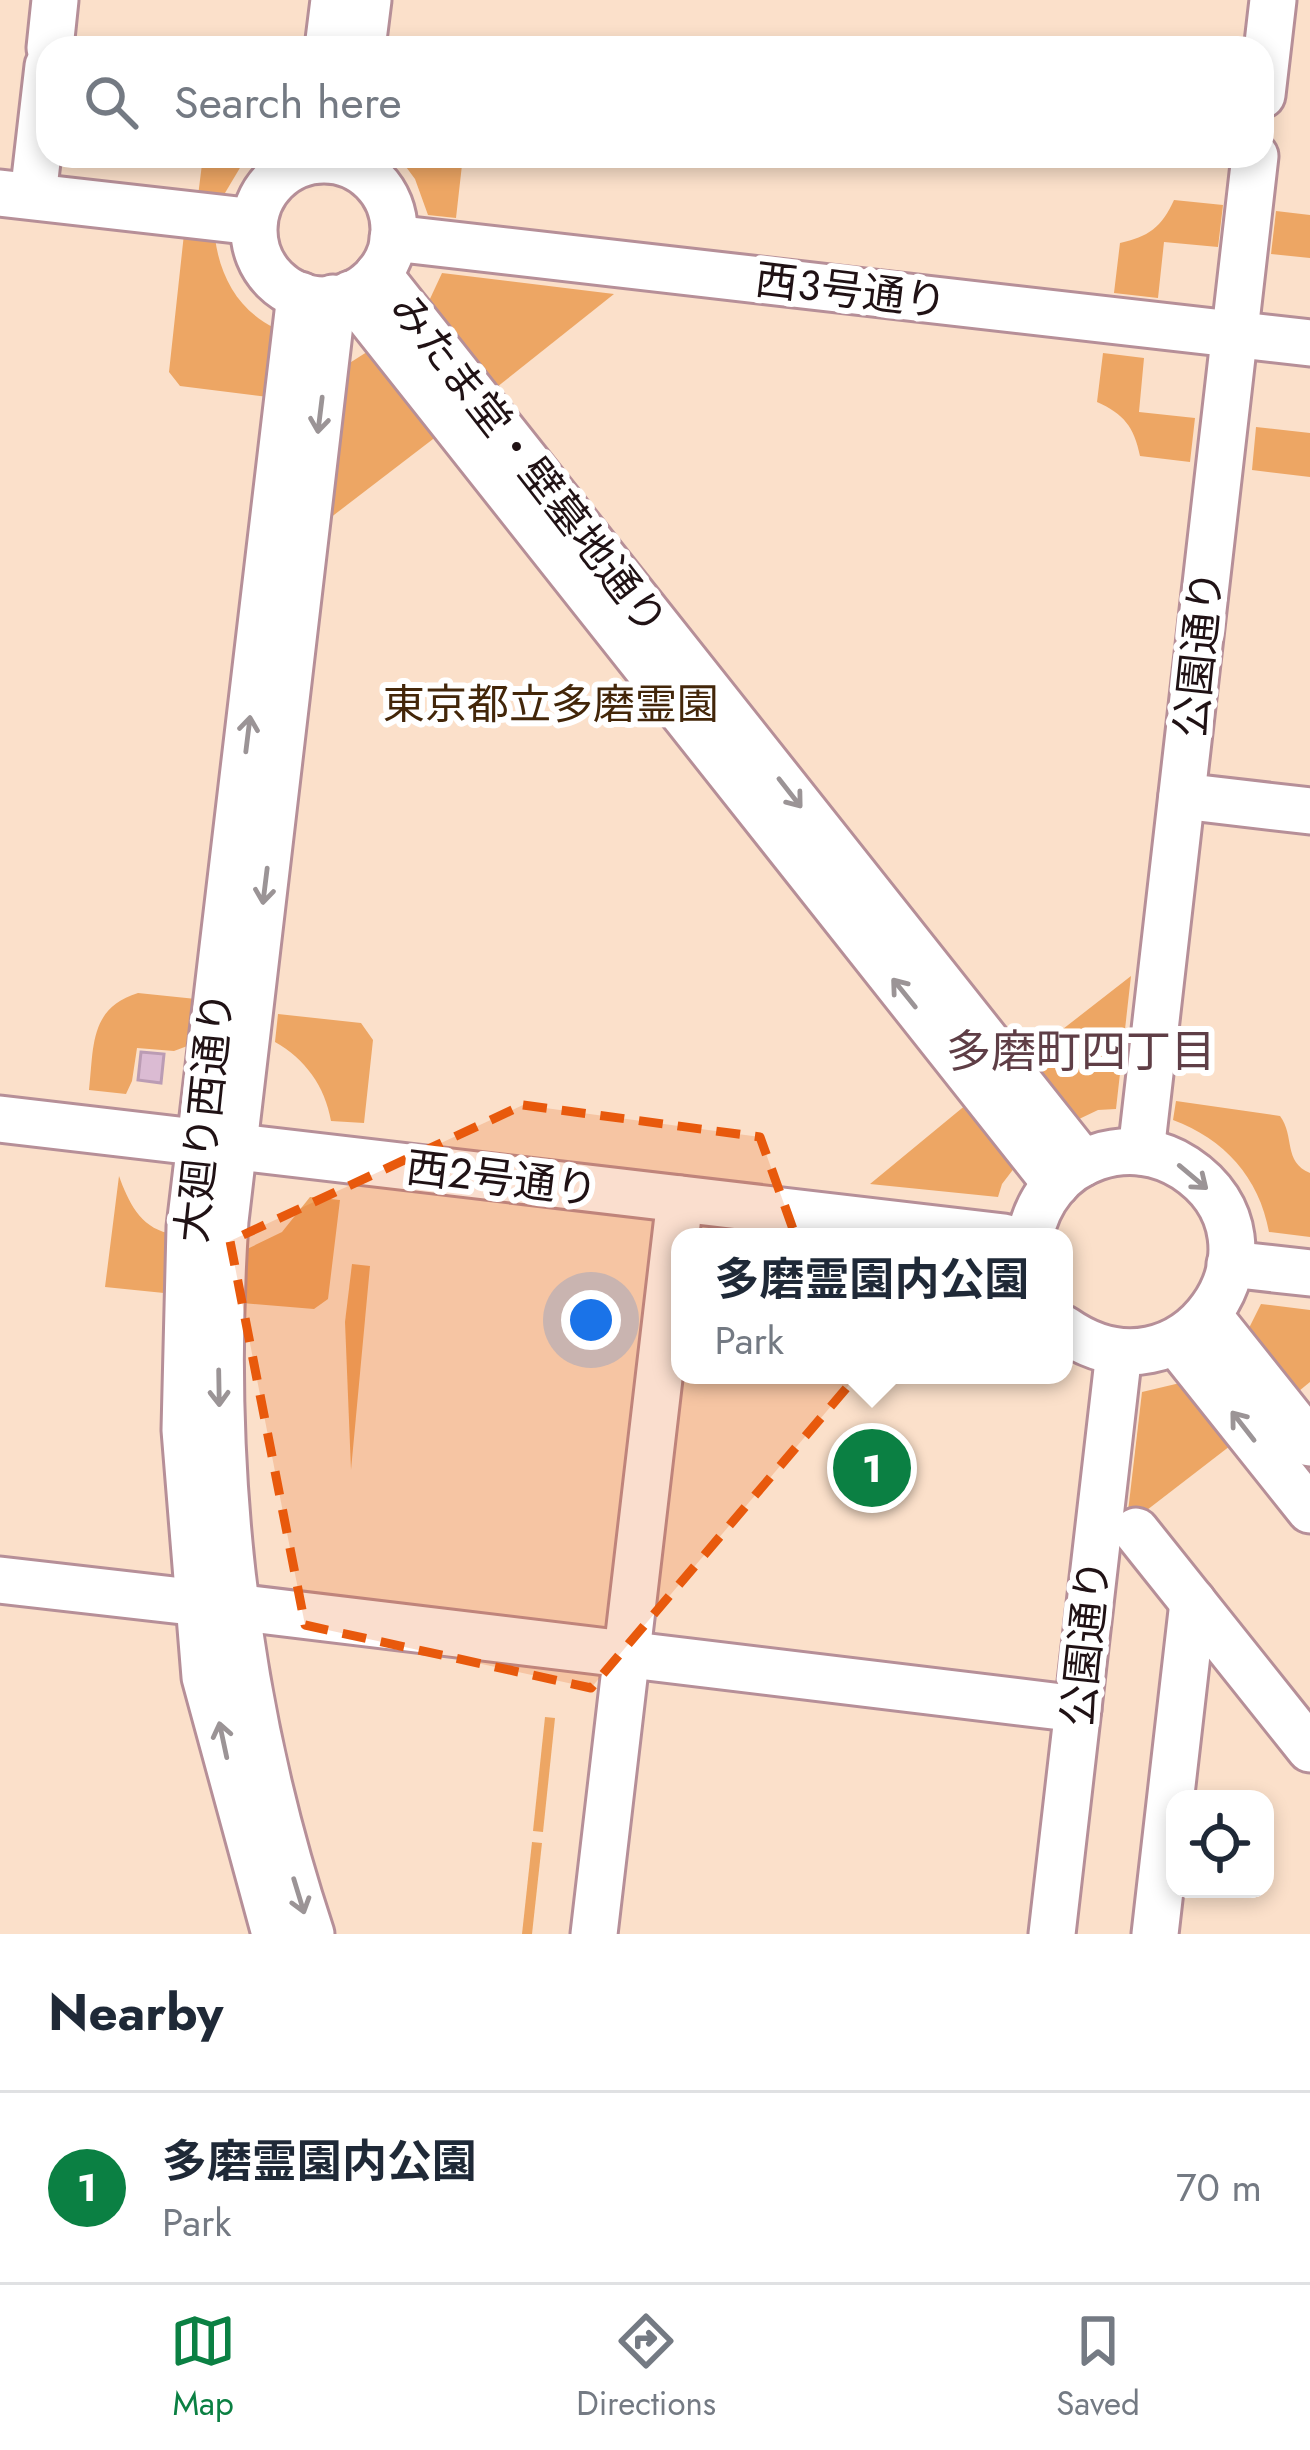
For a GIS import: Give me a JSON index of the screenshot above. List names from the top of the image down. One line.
{"streets":{"lane":["西３号通り","みたま堂・壁墓地通り","公園通り","大廻り西通り","西２号通り"]},"crossings":[["西３号通り","みたま堂・壁墓地通り"],["西３号通り","公園通り"],["西３号通り","大廻り西通り"],["みたま堂・壁墓地通り","大廻り西通り"],["大廻り西通り","西２号通り"]],"districts":["多磨町四丁目"],"parks":["東京都立多磨霊園"],"page":{"search":"Search here","popup":["多磨霊園内公園","Park"],"pins":"1","heading":"Nearby","list":[{"mark":"1","name":"多磨霊園内公園","note":"Park","value":"70 m"}],"nav":["Map","Directions","Saved"]}}
